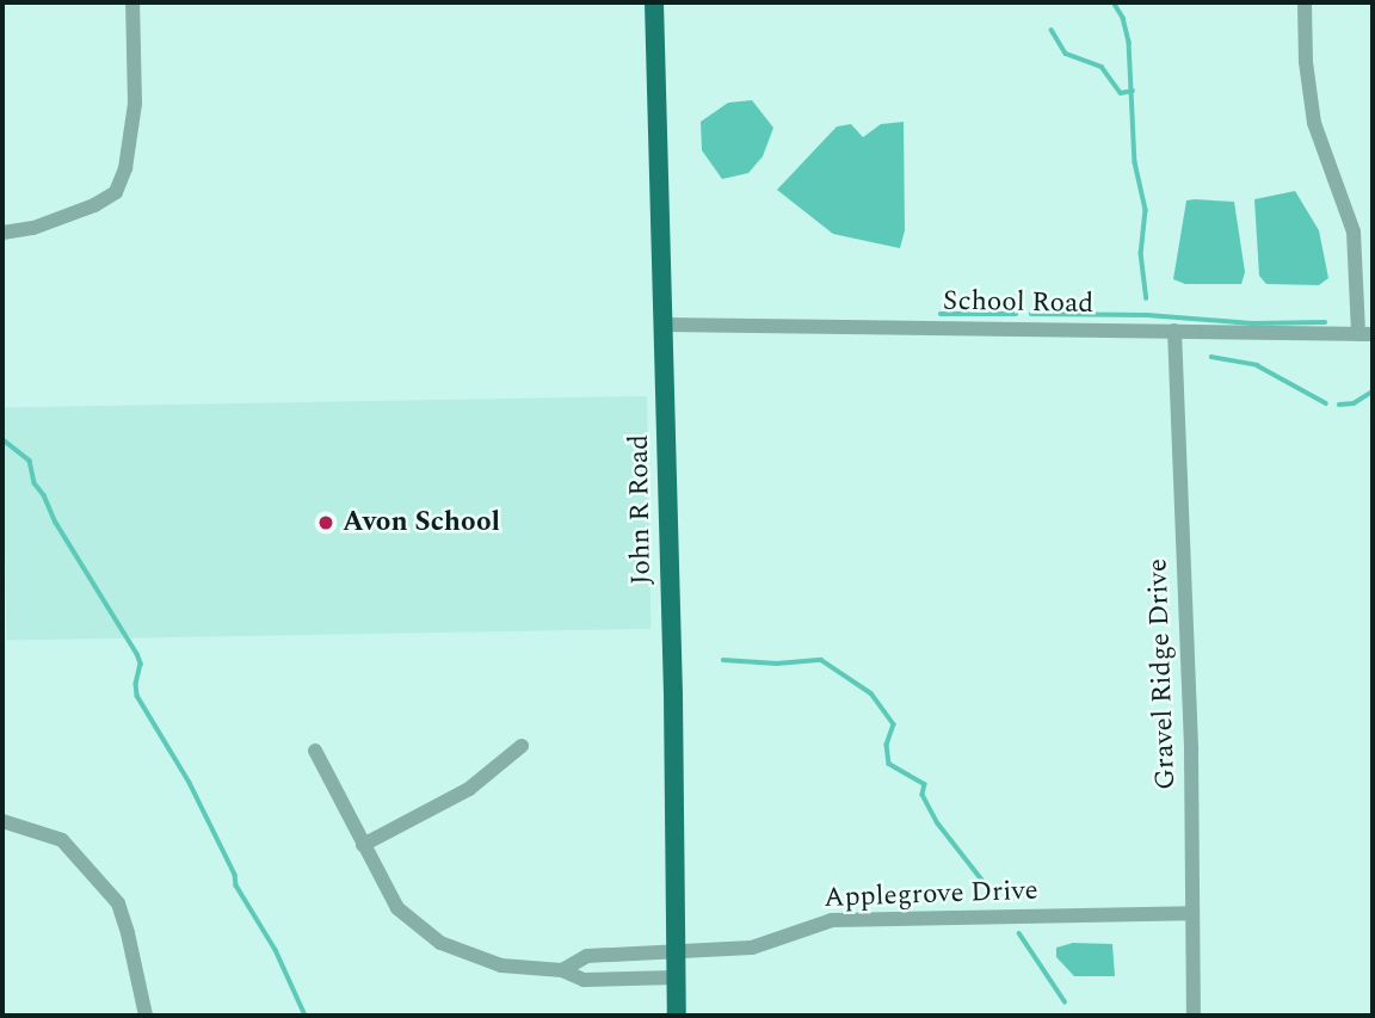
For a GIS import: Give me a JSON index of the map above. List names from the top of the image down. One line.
{"streets":{"main road":["John R Road"],"street":["School Road","Gravel Ridge Drive","Applegrove Drive"]},"crossings":[["School Road","John R Road"],["School Road","Gravel Ridge Drive"],["John R Road","Applegrove Drive"],["Gravel Ridge Drive","Applegrove Drive"]],"places":["Avon School"]}
